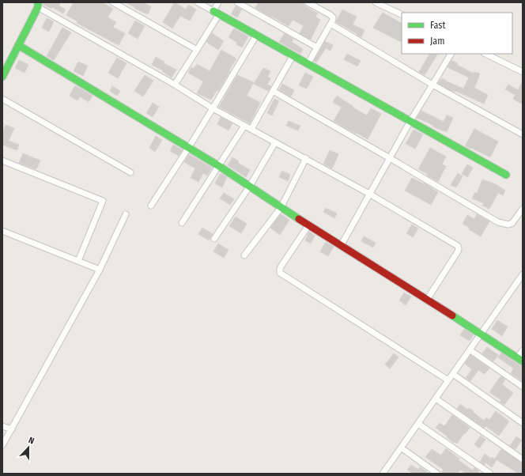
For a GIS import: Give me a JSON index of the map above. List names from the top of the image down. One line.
{"legend":["Fast","Jam"],"north":"top"}
